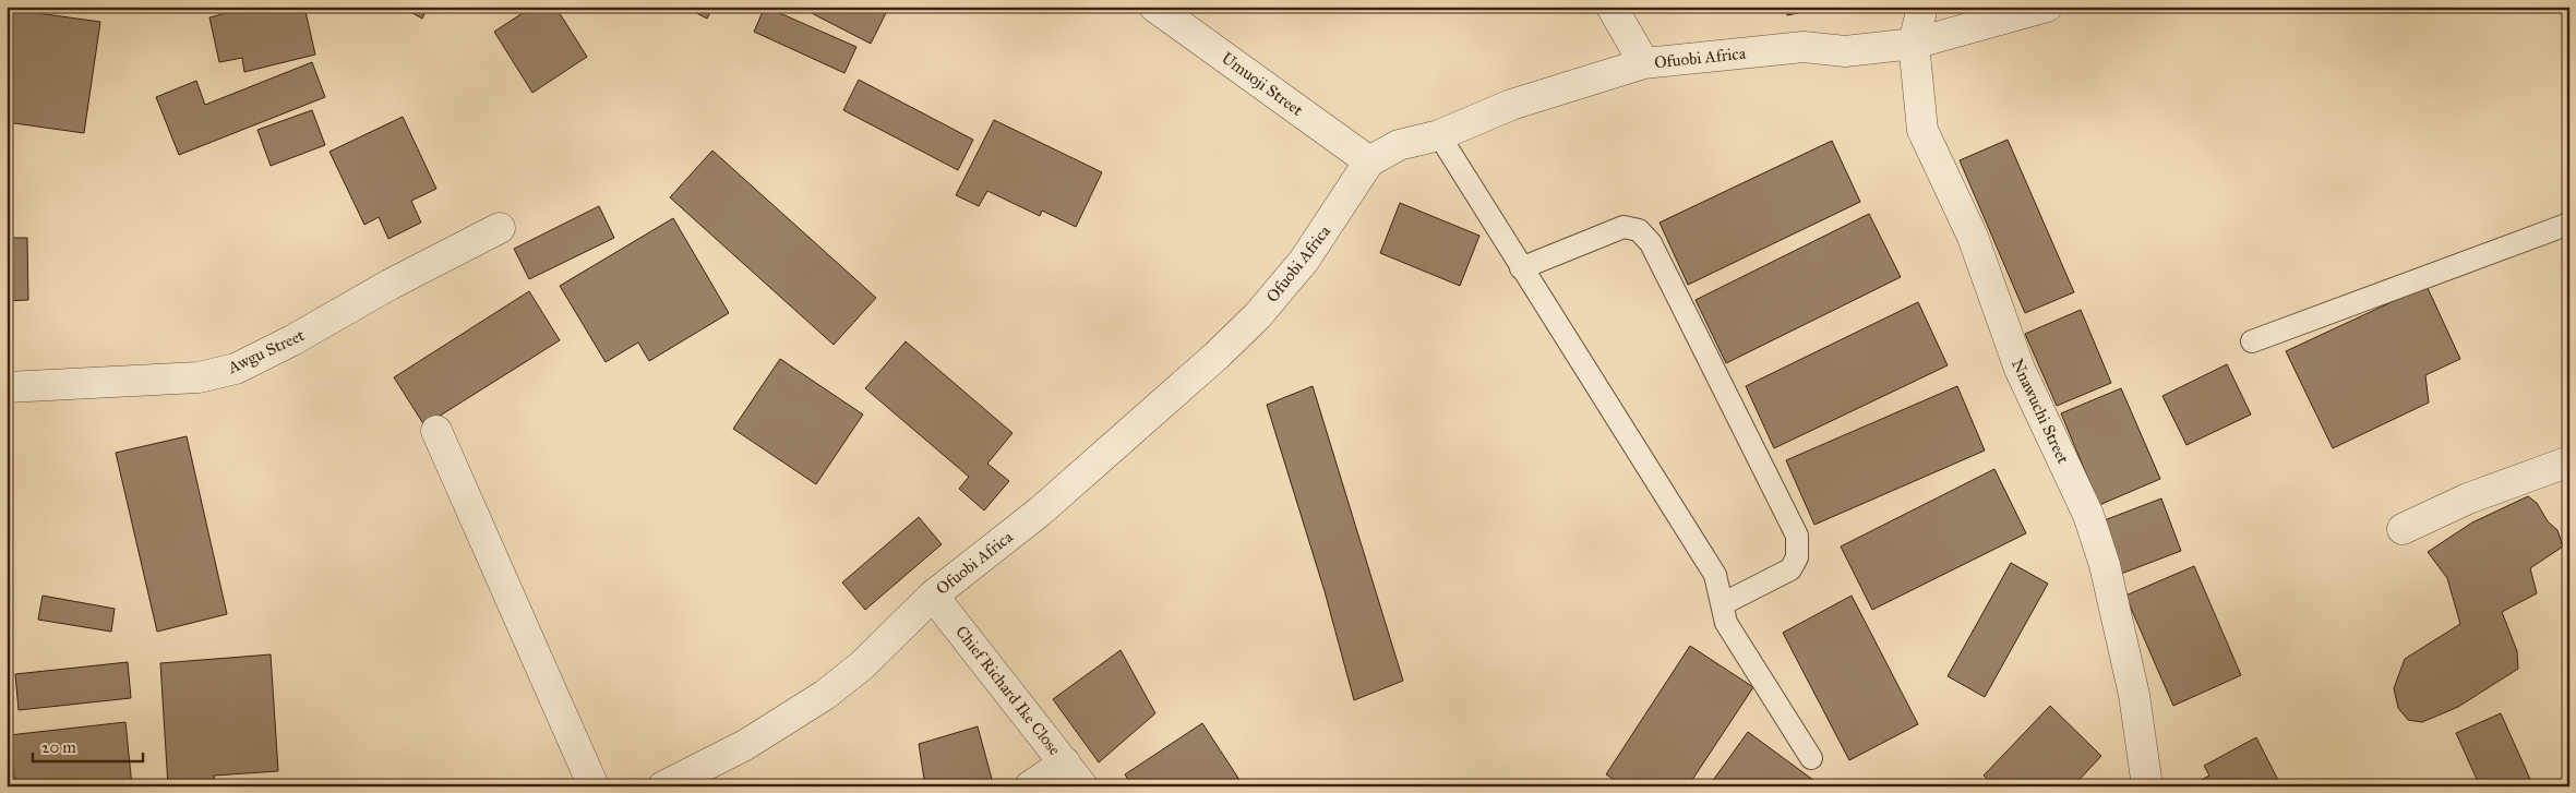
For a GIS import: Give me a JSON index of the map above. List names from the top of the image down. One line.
{"streets":{"street":["Ofuobi Africa","Umuoji Street","Awgu Street","Nnawuchi Street","Chief Richard Ike Close"]},"crossings":[["Ofuobi Africa","Umuoji Street"],["Ofuobi Africa","Nnawuchi Street"],["Ofuobi Africa","Chief Richard Ike Close"]],"scale_bar":"20 m"}
